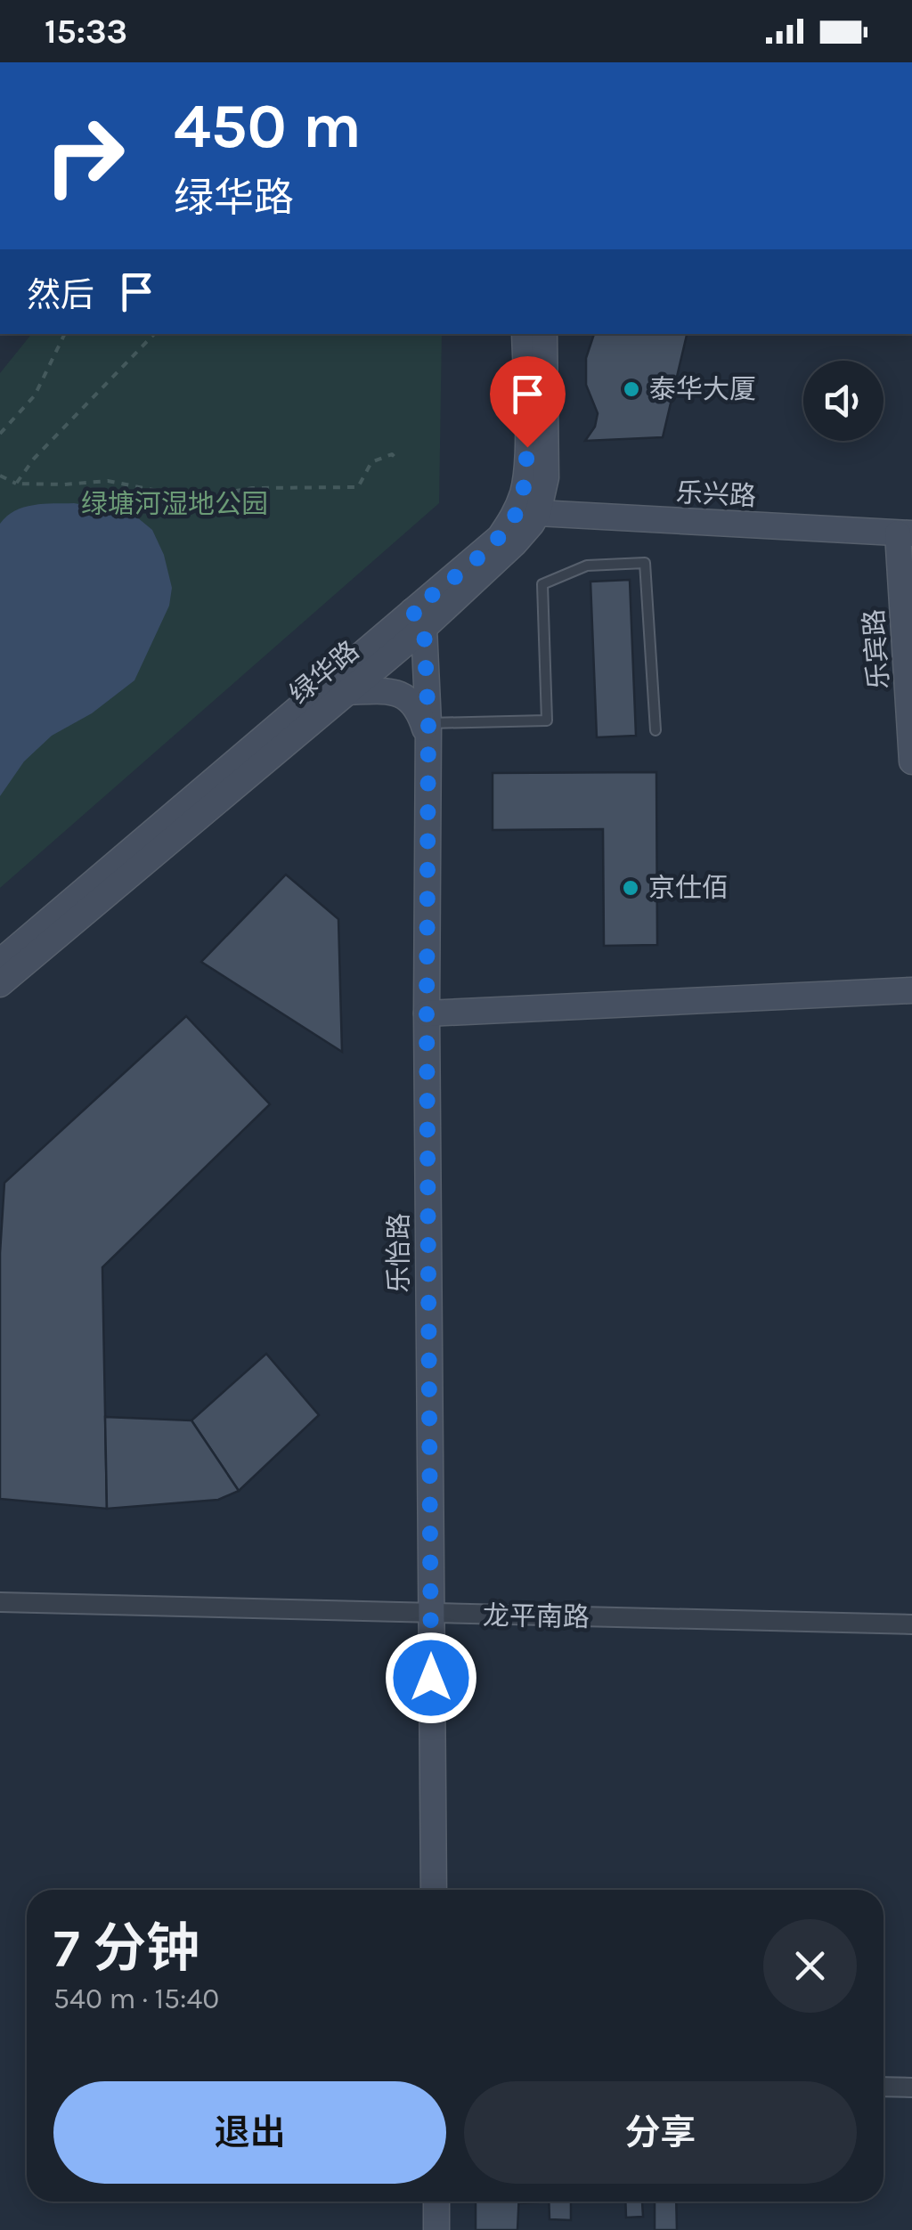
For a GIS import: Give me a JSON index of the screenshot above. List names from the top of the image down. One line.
{"streets":{"street":["乐兴路","乐宾路","绿华路","乐怡路","龙平南路"]},"crossings":[["乐兴路","乐宾路"],["乐兴路","绿华路"],["绿华路","乐怡路"],["乐怡路","龙平南路"]],"parks":["绿塘河湿地公园"],"places":["泰华大厦","京仕佰"],"page":{"status":"15:33","turn":["450 m","绿华路"],"then":"然后","heading":["7 分钟","540 m · 15:40"],"buttons":["退出","分享"]}}
